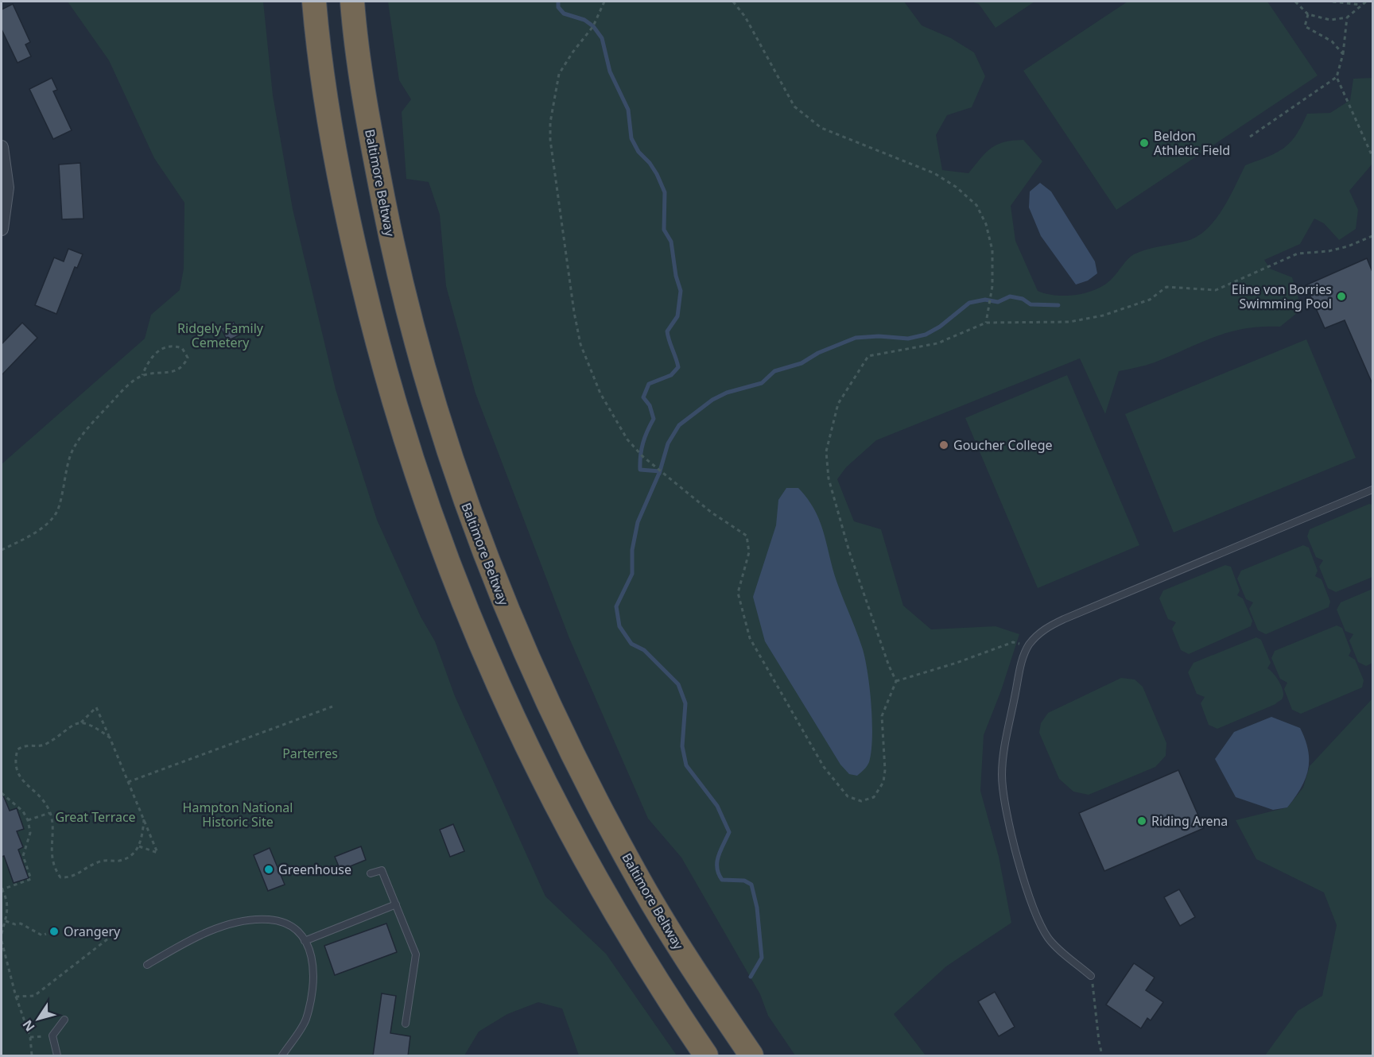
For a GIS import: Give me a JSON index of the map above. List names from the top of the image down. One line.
{"streets":{"highway":["Baltimore Beltway"]},"parks":["Ridgely Family Cemetery","Parterres","Hampton National Historic Site","Great Terrace"],"places":["Beldon Athletic Field","Eline von Borries Swimming Pool","Goucher College","Riding Arena","Greenhouse","Orangery"],"north":"bottom left"}
